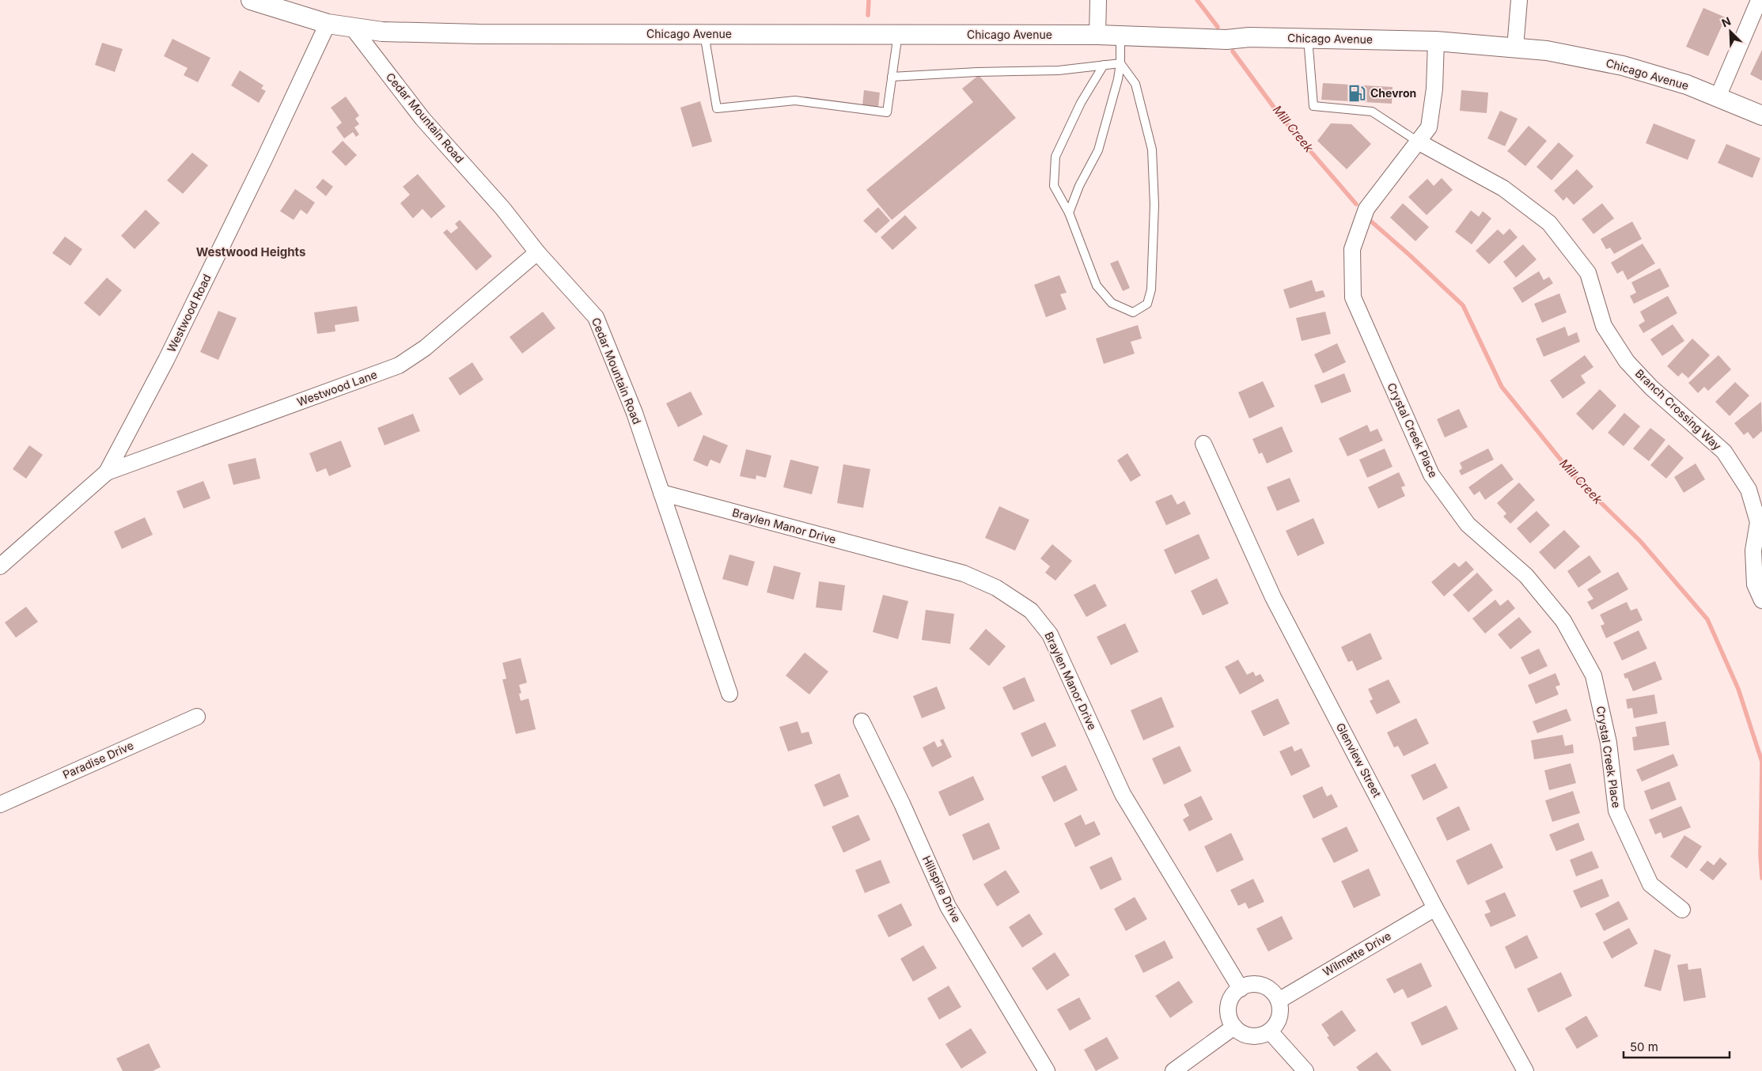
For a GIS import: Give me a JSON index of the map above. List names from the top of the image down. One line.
{"streets":{"street":["Chicago Avenue","Cedar Mountain Road","Westwood Road","Westwood Lane","Branch Crossing Way","Crystal Creek Place","Braylen Manor Drive","Paradise Drive","Glenview Street","Hillspire Drive","Wilmette Drive"]},"crossings":[["Chicago Avenue","Cedar Mountain Road"],["Chicago Avenue","Westwood Road"],["Chicago Avenue","Crystal Creek Place"],["Cedar Mountain Road","Westwood Lane"],["Cedar Mountain Road","Braylen Manor Drive"],["Westwood Road","Westwood Lane"],["Branch Crossing Way","Crystal Creek Place"],["Braylen Manor Drive","Wilmette Drive"],["Glenview Street","Wilmette Drive"]],"districts":["Westwood Heights"],"water":["Mill Creek"],"places":{"fuel station":["Chevron"]},"scale_bar":"50 m","north":"top left"}
